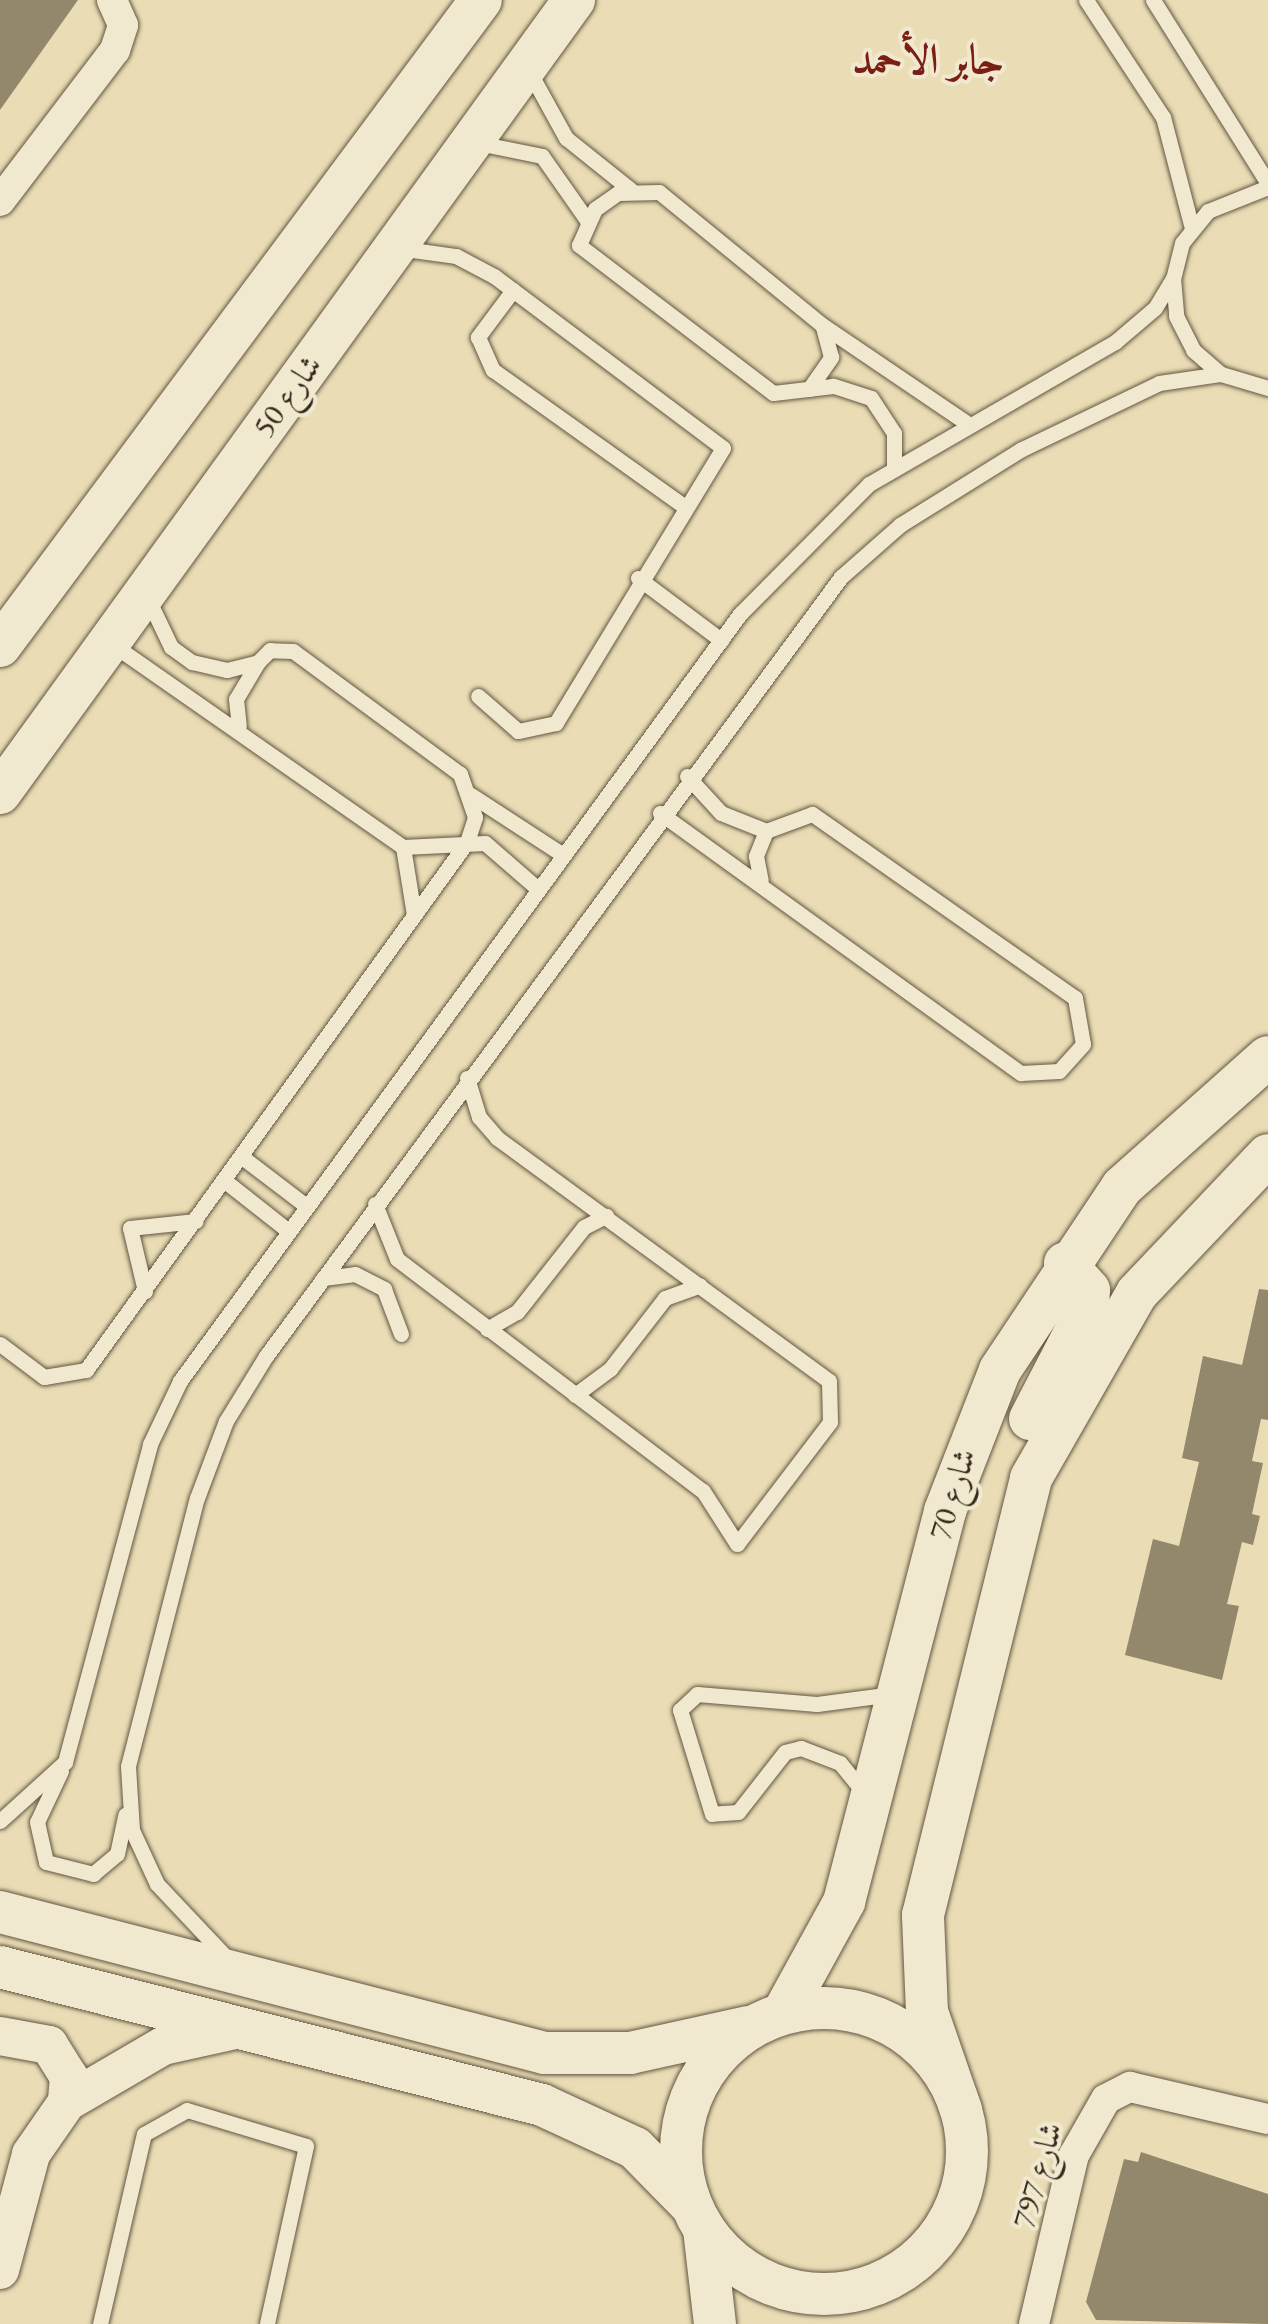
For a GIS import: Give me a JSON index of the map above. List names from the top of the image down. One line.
{"streets":{"main road":["شارع 50","شارع 70"],"street":["شارع 797"]},"districts":["جابر الأحمد"]}
